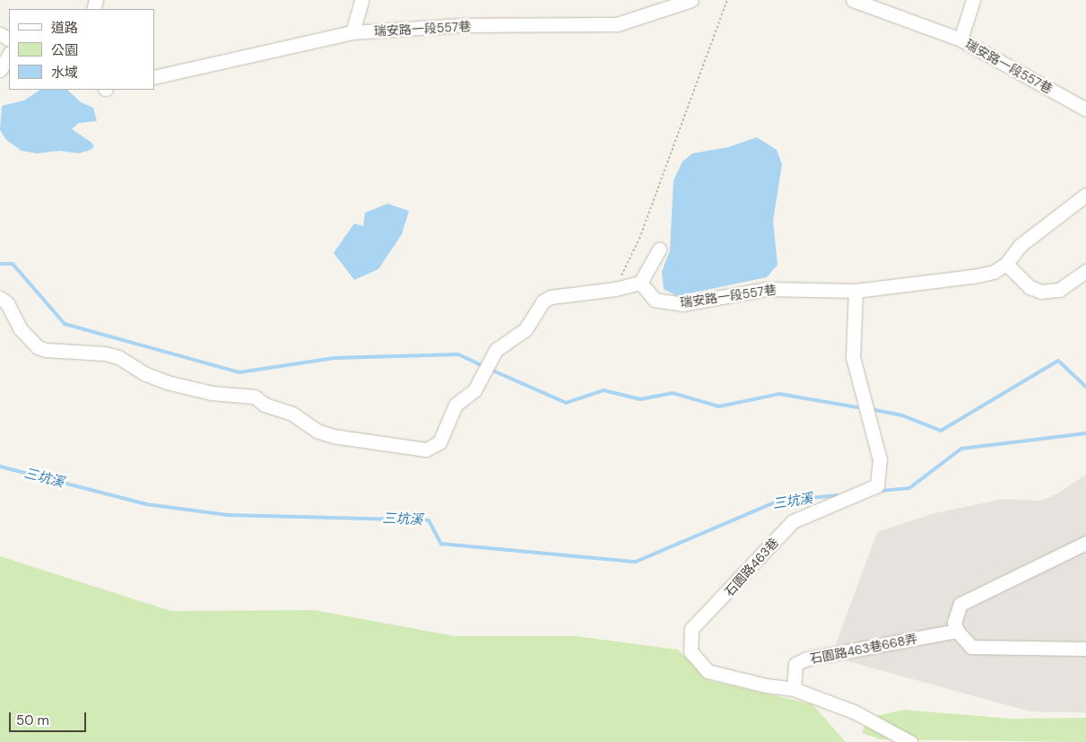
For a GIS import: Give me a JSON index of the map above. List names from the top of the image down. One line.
{"streets":{"street":["瑞安路一段557巷","石園路463巷","石園路463巷668弄"]},"crossings":[["瑞安路一段557巷","石園路463巷"],["石園路463巷","石園路463巷668弄"]],"water":["三坑溪"],"legend":["道路","公園","水域"],"scale_bar":"50 m"}
